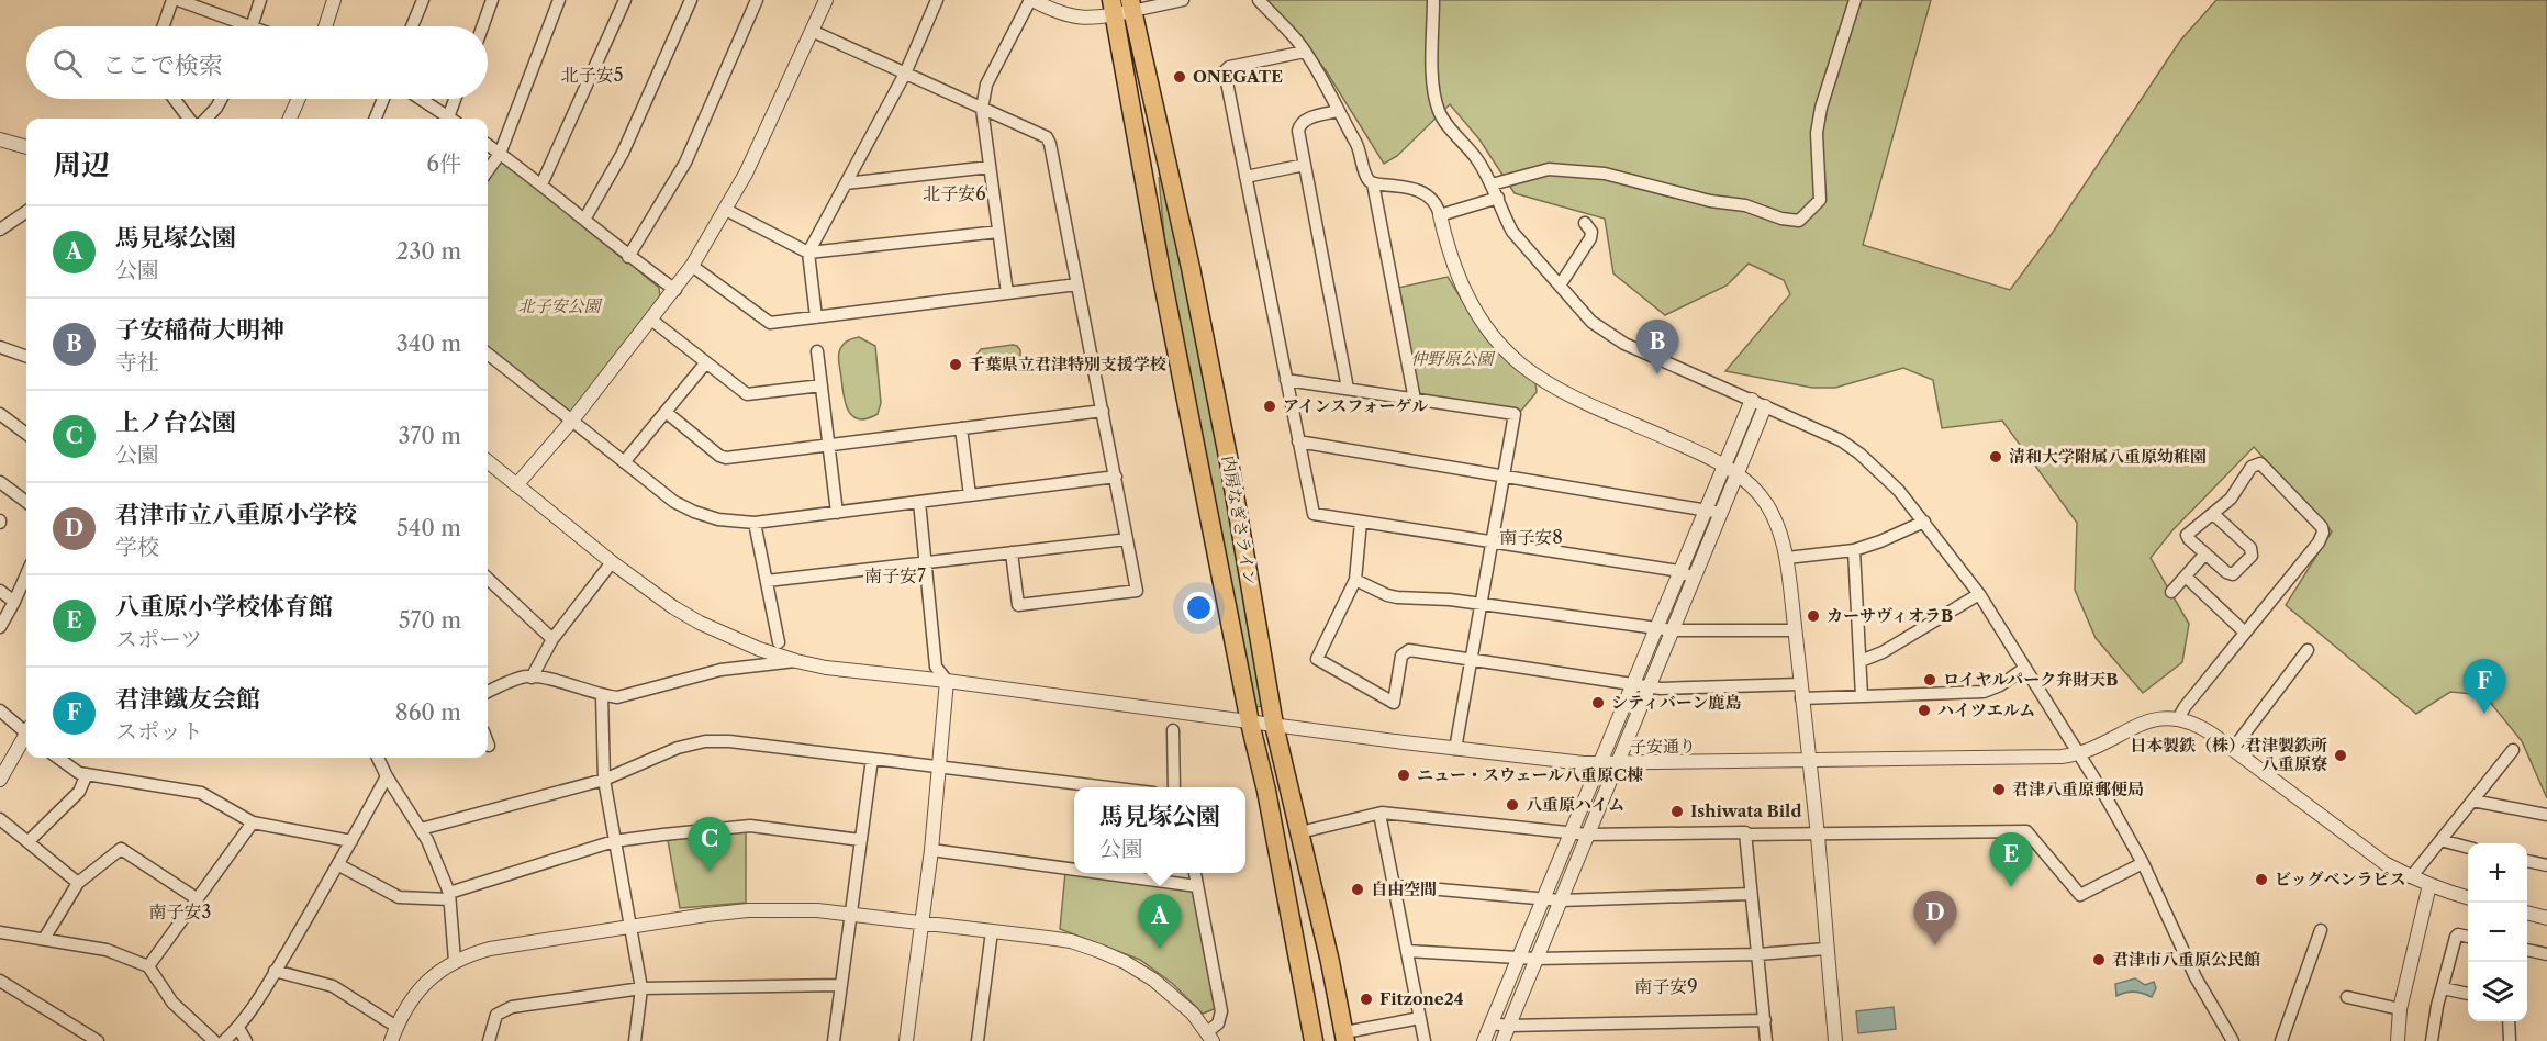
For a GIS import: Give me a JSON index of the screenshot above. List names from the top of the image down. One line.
{"streets":{"highway":["内房なぎさライン"],"street":["子安通り"]},"crossings":[["内房なぎさライン","子安通り"]],"districts":["北子安5","北子安6","南子安8","南子安7","南子安3","南子安9"],"parks":["北子安公園","仲野原公園"],"places":["ONEGATE","千葉県立君津特別支援学校","アインスフォーゲル","清和大学附属八重原幼稚園","カーサヴィオラB","ロイヤルパーク弁財天B","シティバーン鹿島","ハイツエルム","日本製鉄（株）君津製鉄所 八重原寮","ニュー・スウェール八重原C棟","君津八重原郵便局","八重原ハイム","Ishiwata Bild","ビッグベンラピス","自由空間","君津市八重原公民館","Fitzone24"],"page":{"search":"ここで検索","heading":["周辺","6件"],"list":[{"mark":"A","name":"馬見塚公園","note":"公園","value":"230 m"},{"mark":"B","name":"子安稲荷大明神","note":"寺社","value":"340 m"},{"mark":"C","name":"上ノ台公園","note":"公園","value":"370 m"},{"mark":"D","name":"君津市立八重原小学校","note":"学校","value":"540 m"},{"mark":"E","name":"八重原小学校体育館","note":"スポーツ","value":"570 m"},{"mark":"F","name":"君津鐵友会館","note":"スポット","value":"860 m"}],"pins":["B","F","C","E","D","A"],"popup":["馬見塚公園","公園"],"map_buttons":["+","−"]}}
